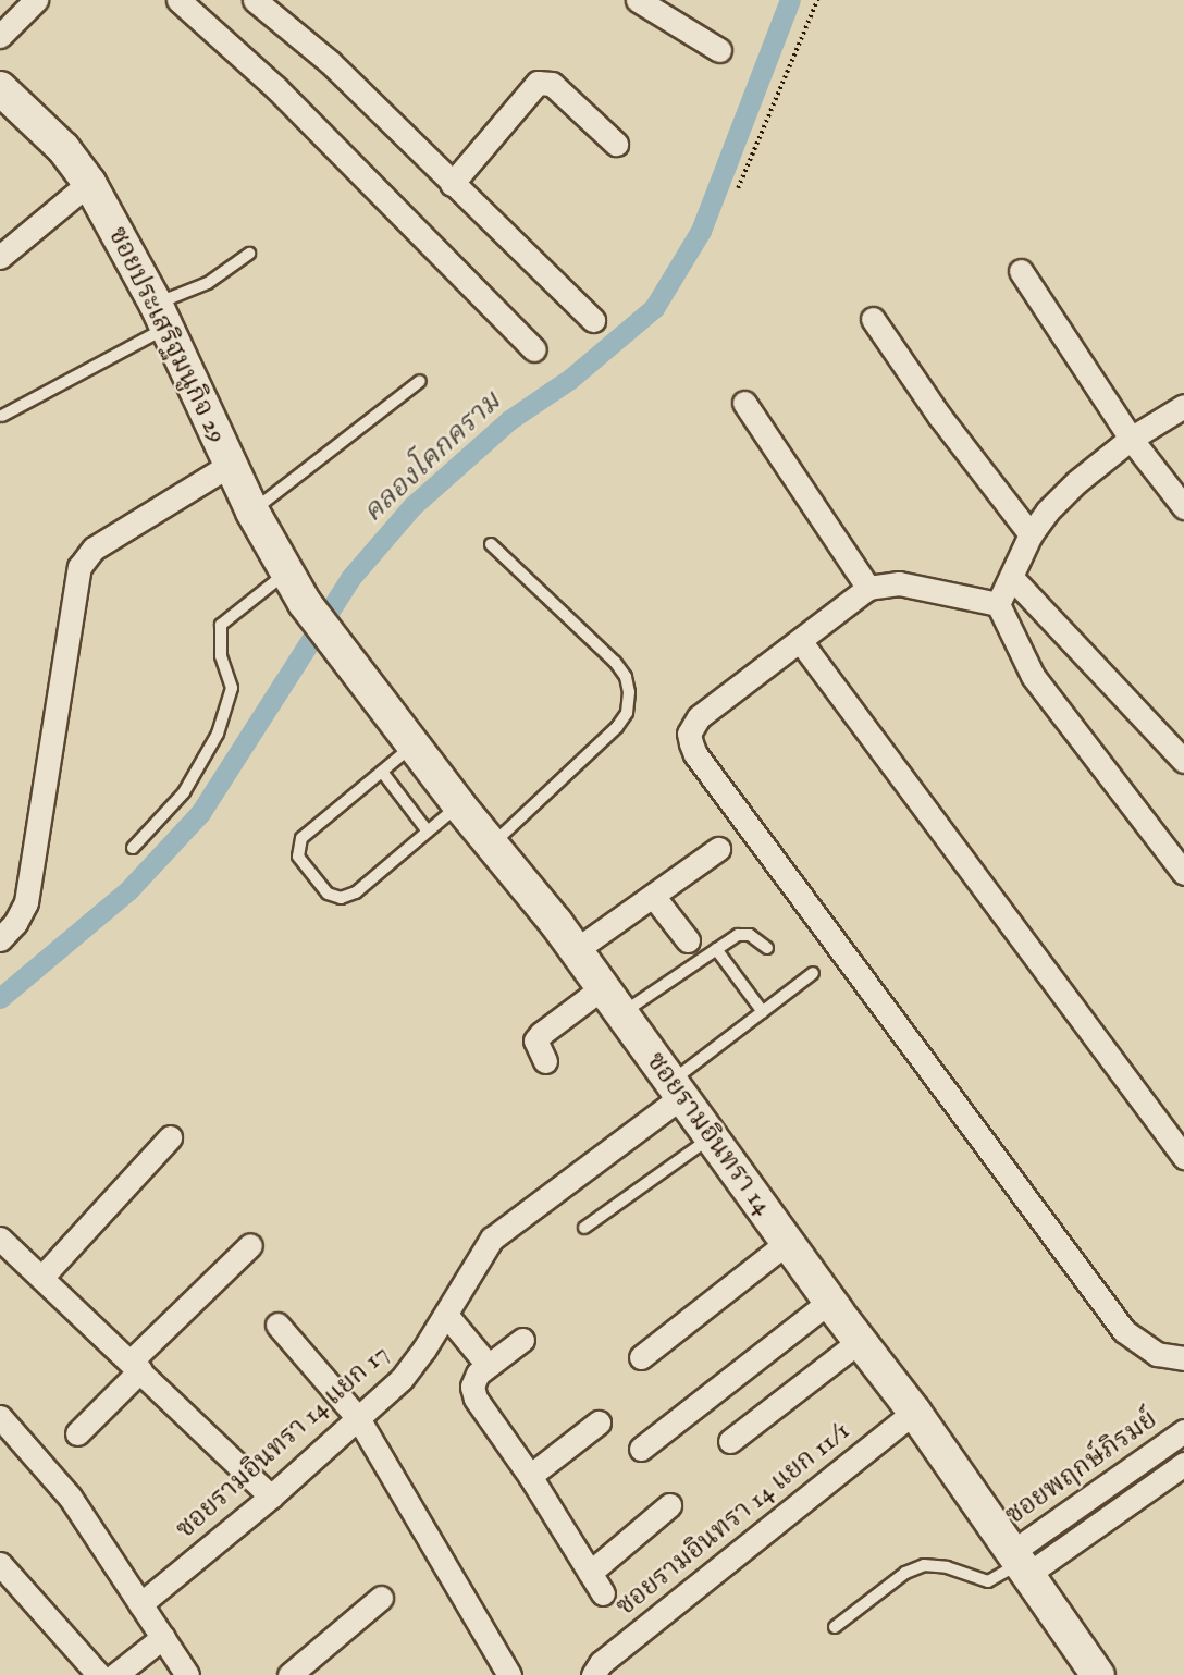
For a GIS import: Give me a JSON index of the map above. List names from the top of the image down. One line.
{"streets":{"street":["ซอยประเสริฐมนูกิจ 29","ซอยรามอินทรา 14","ซอยรามอินทรา 14 แยก 17","ซอยพฤกษ์ภิรมย์","ซอยรามอินทรา 14 แยก 11/1"]},"crossings":[["ซอยประเสริฐมนูกิจ 29","ซอยรามอินทรา 14"],["ซอยรามอินทรา 14","ซอยรามอินทรา 14 แยก 17"],["ซอยรามอินทรา 14","ซอยพฤกษ์ภิรมย์"],["ซอยรามอินทรา 14","ซอยรามอินทรา 14 แยก 11/1"]],"water":["คลองโคกคราม"]}
